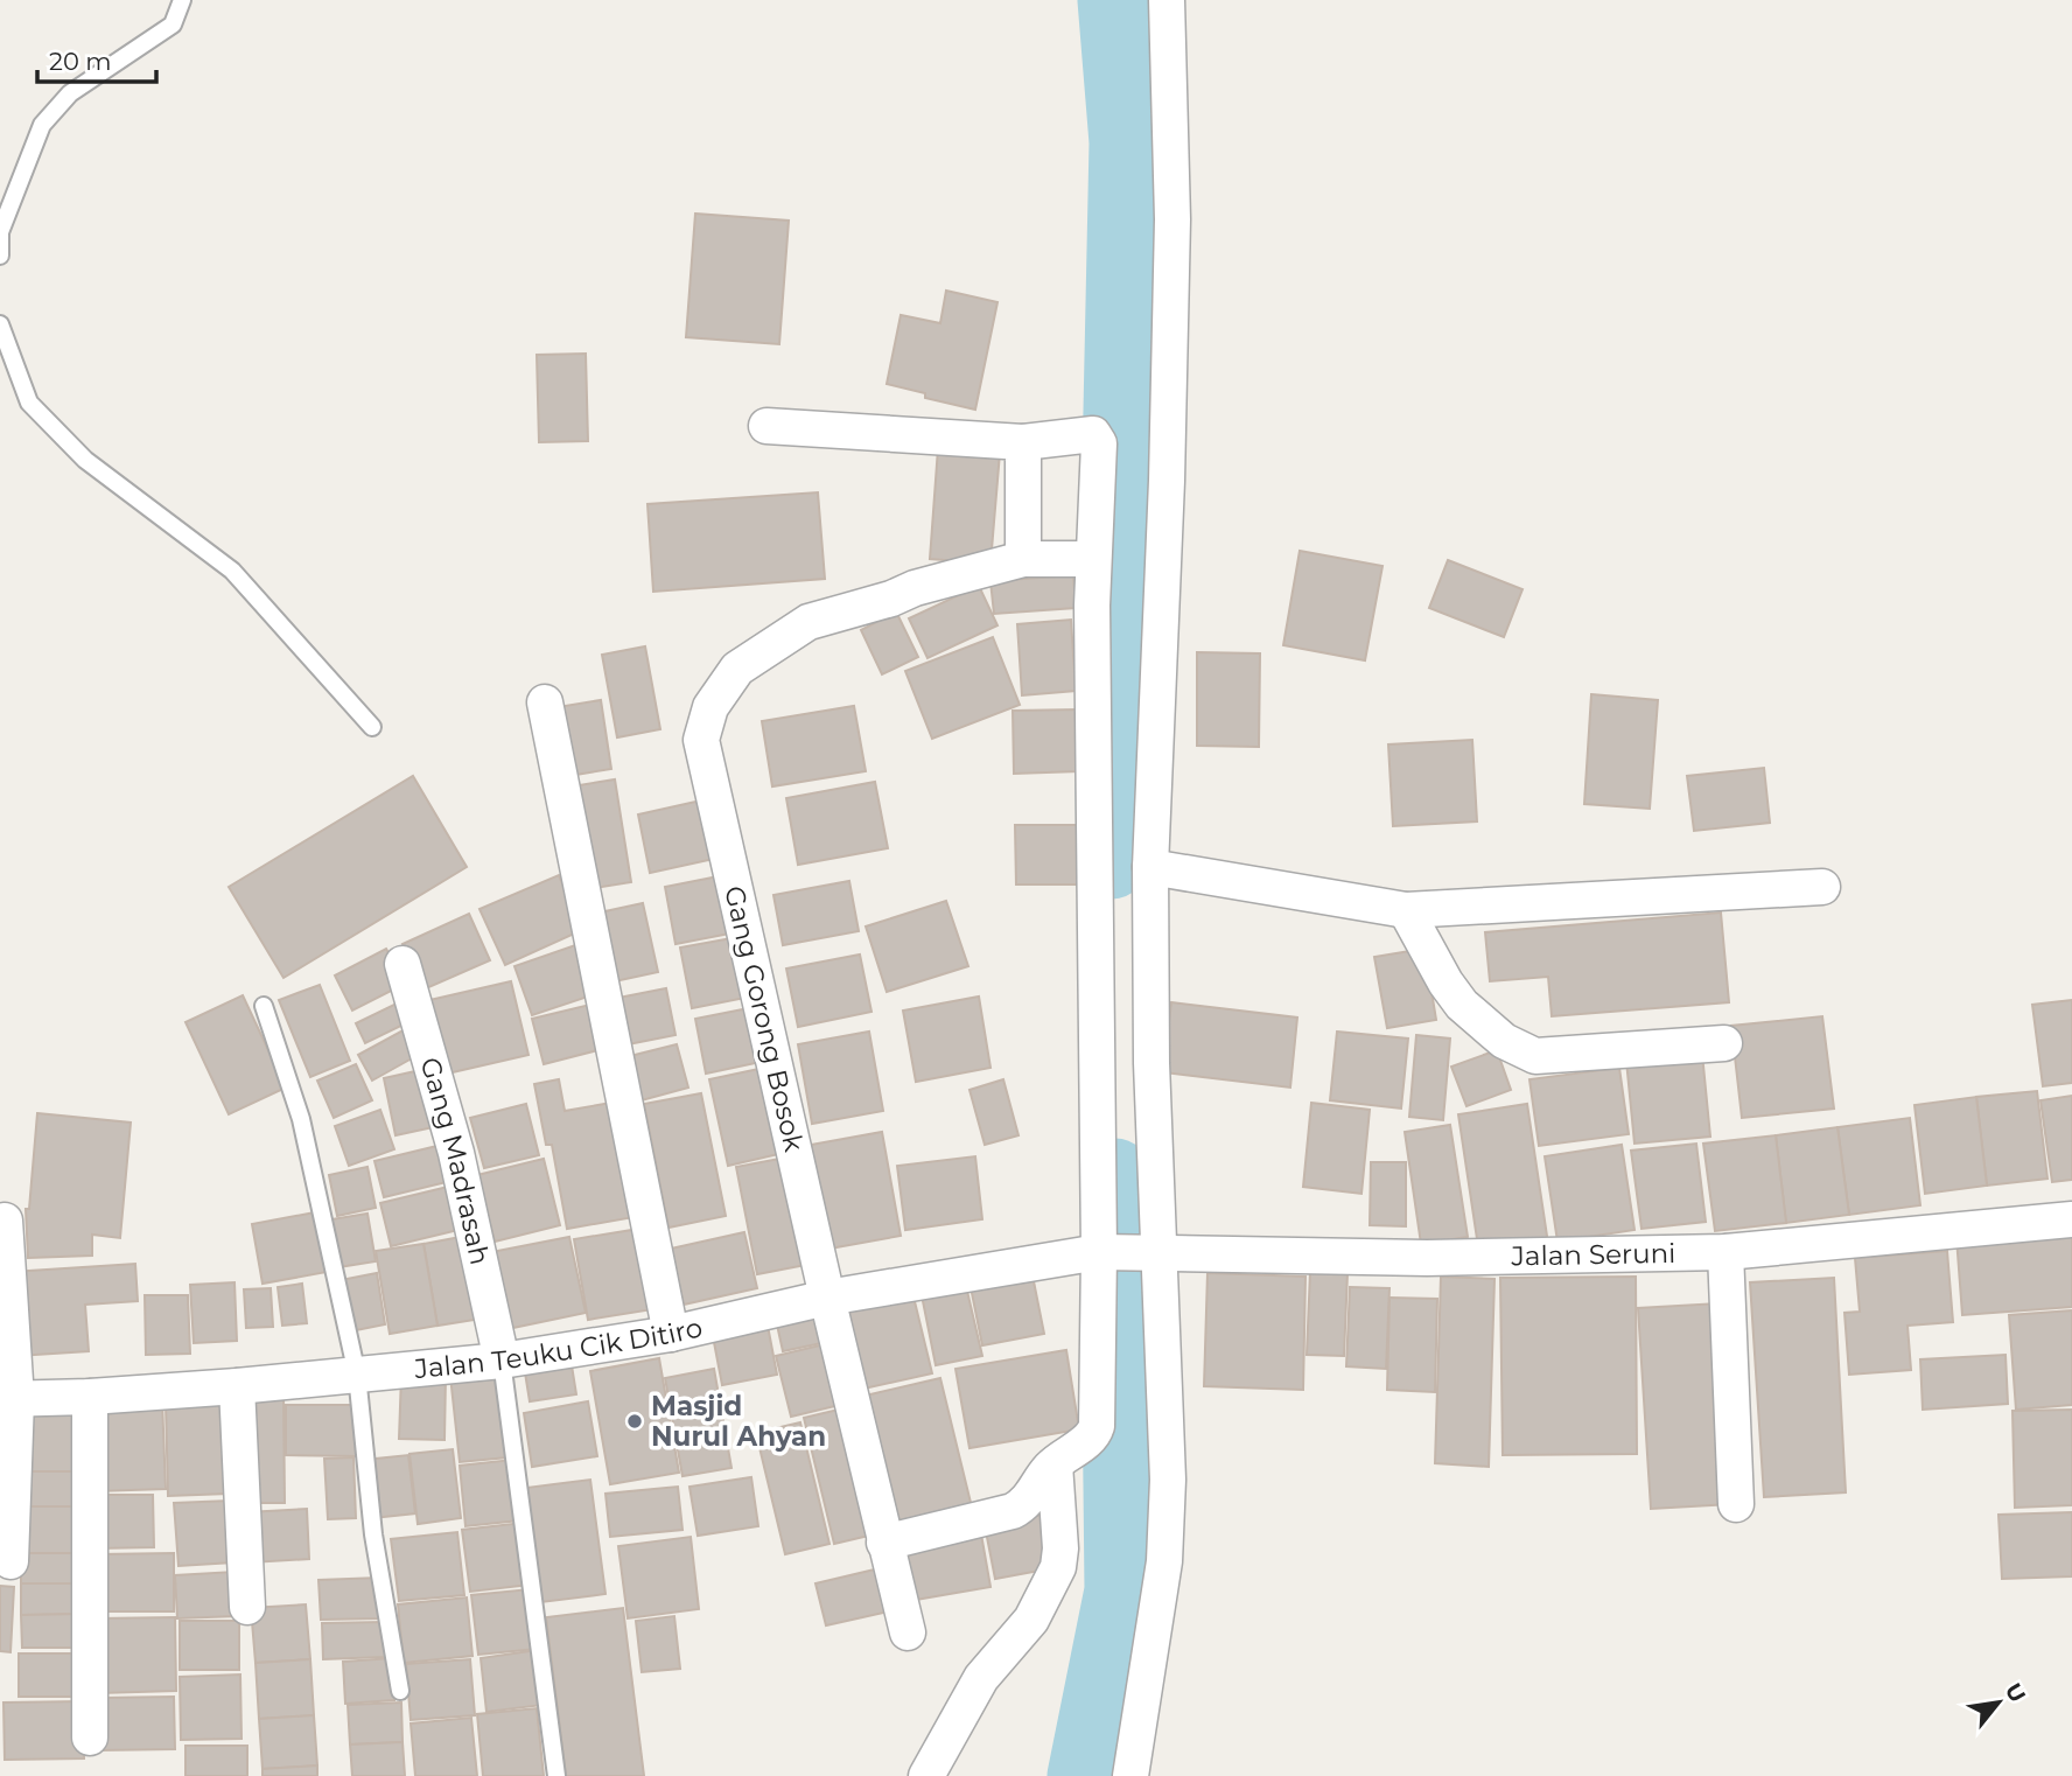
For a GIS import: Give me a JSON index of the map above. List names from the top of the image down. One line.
{"streets":{"street":["Gang Gorong Bosok","Gang Madrasah","Jalan Seruni","Jalan Teuku Cik Ditiro"]},"crossings":[["Gang Gorong Bosok","Jalan Teuku Cik Ditiro"],["Gang Madrasah","Jalan Teuku Cik Ditiro"],["Jalan Seruni","Jalan Teuku Cik Ditiro"]],"places":["Masjid Nurul Ahyan"],"scale_bar":"20 m","north":"top right"}
